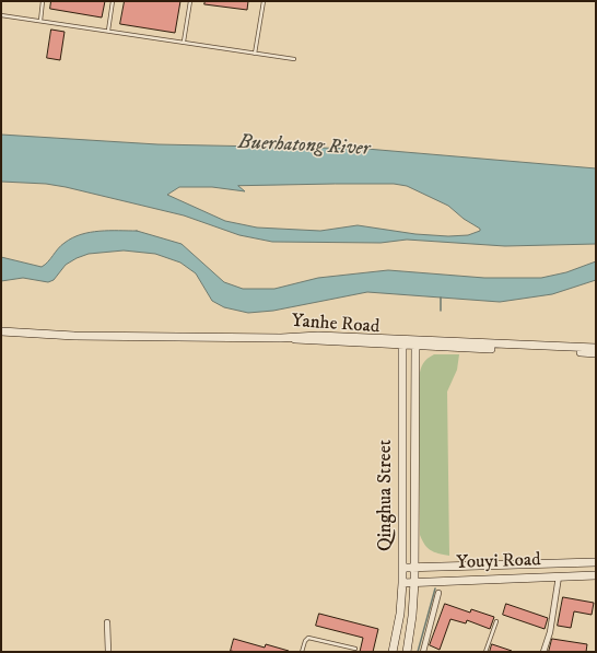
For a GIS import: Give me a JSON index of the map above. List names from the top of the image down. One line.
{"streets":{"main road":["Yanhe Road","Qinghua Street","Youyi Road"]},"crossings":[["Yanhe Road","Qinghua Street"],["Qinghua Street","Youyi Road"]],"water":["Buerhatong River"]}
